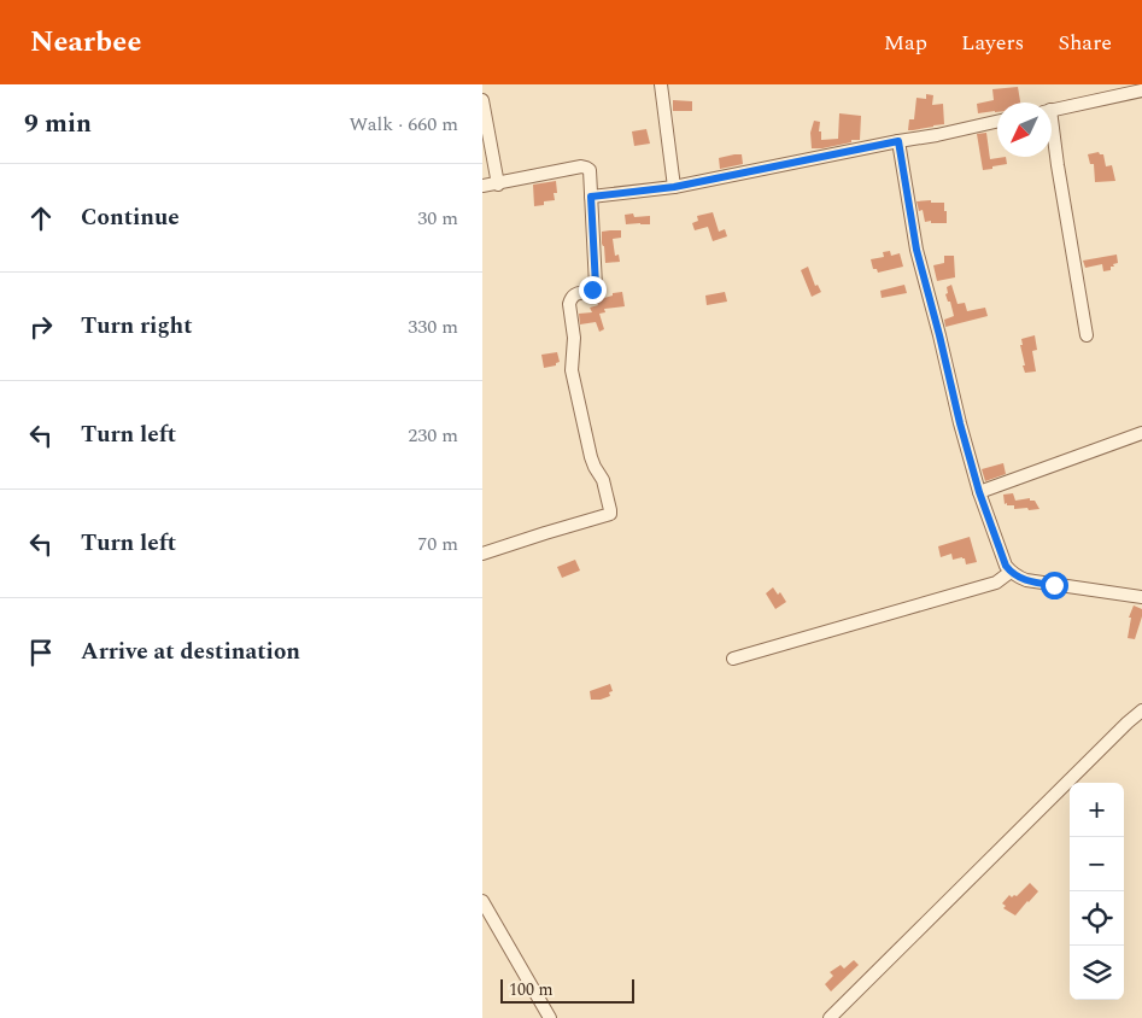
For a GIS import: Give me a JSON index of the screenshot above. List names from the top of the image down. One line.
{"scale_bar":"100 m","north":"bottom left","page":{"header":"Nearbee","nav":["Map","Layers","Share"],"heading":["9 min","Walk · 660 m"],"list":[["Continue","30 m"],["Turn right","330 m"],["Turn left","230 m"],["Turn left","70 m"],"Arrive at destination"],"map_buttons":["+","−"],"scale":"100 m"}}
